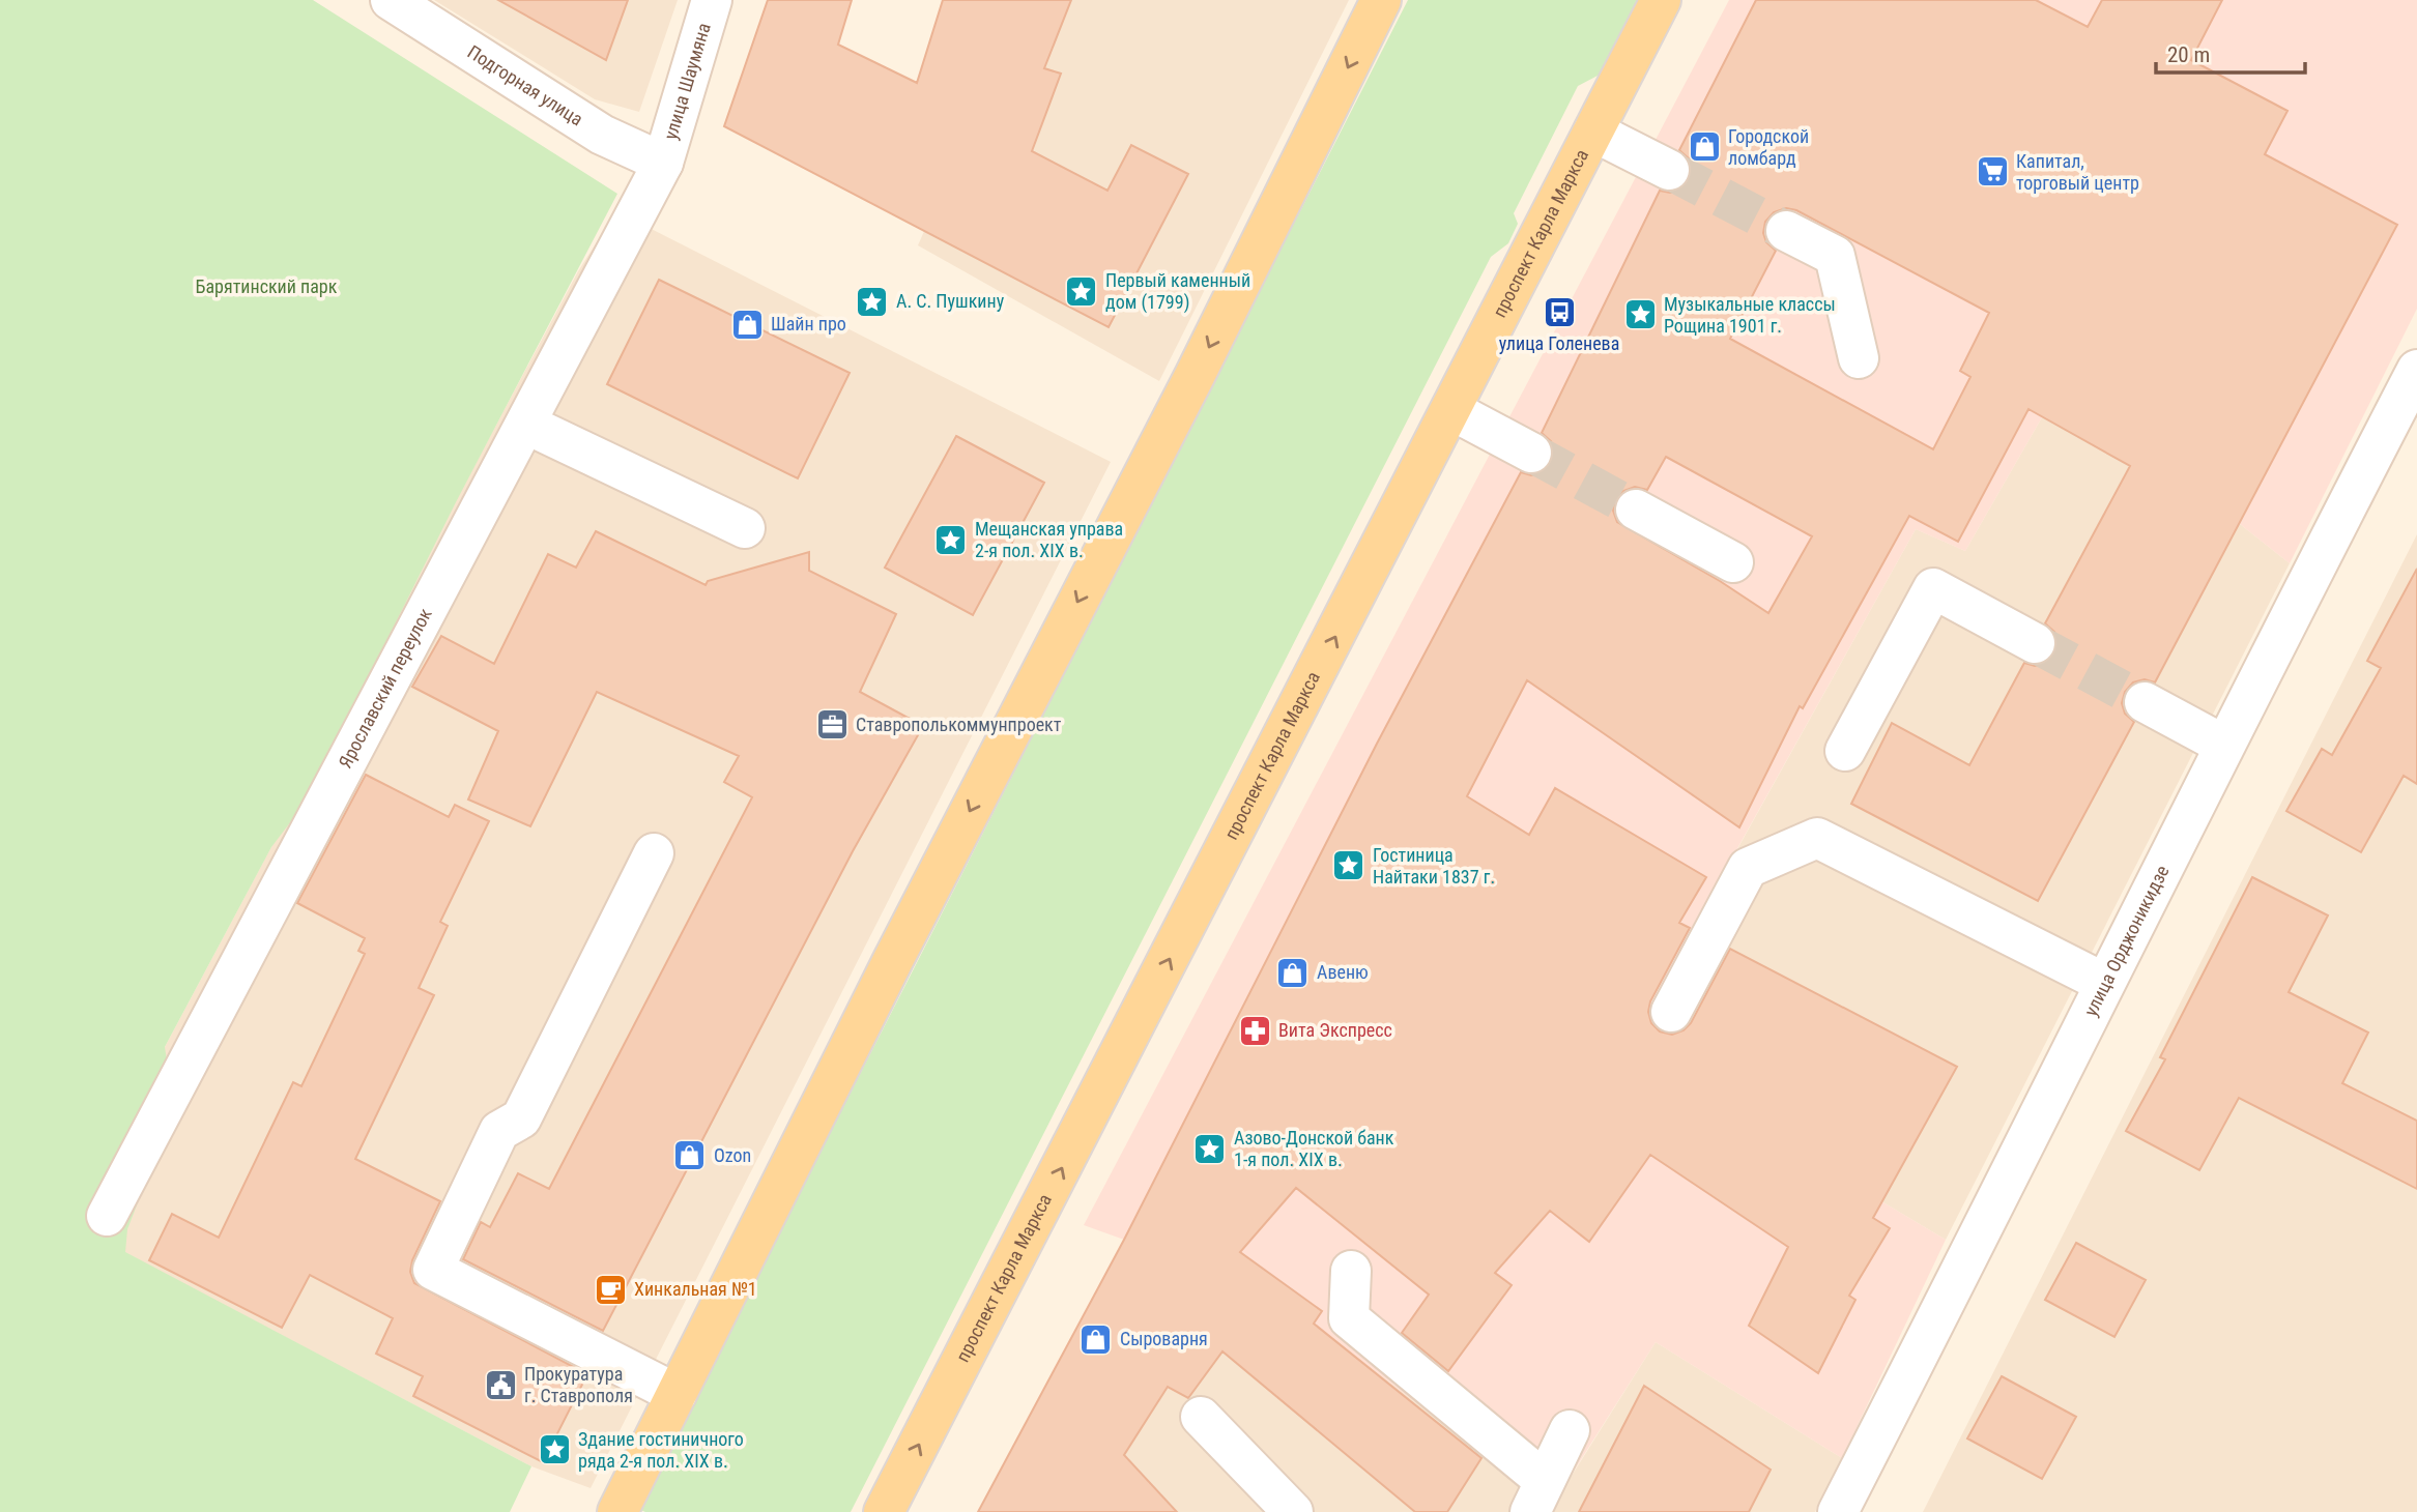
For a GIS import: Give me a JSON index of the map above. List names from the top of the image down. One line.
{"streets":{"main road":["проспект Карла Маркса"],"street":["улица Шаумяна","Подгорная улица","Ярославский переулок","улица Орджоникидзе"]},"crossings":[["улица Шаумяна","Подгорная улица"],["улица Шаумяна","Ярославский переулок"],["Подгорная улица","Ярославский переулок"]],"parks":["Барятинский парк"],"places":{"shop":["Городской ломбард","Шайн про","Авеню","Ozon","Сыроварня"],"supermarket":["Капитал, торговый центр"],"place":["Первый каменный дом (1799)","А. С. Пушкину","Музыкальные классы Рощина 1901 г.","Мещанская управа 2-я пол. XIX в.","Гостиница Найтаки 1837 г.","Азово-Донской банк 1-я пол. XIX в.","Здание гостиничного ряда 2-я пол. XIX в."],"bus stop":["улица Голенева"],"office":["Ставрополькоммунпроект"],"pharmacy":["Вита Экспресс"],"cafe":["Хинкальная №1"],"public building":["Прокуратура г. Ставрополя"]},"scale_bar":"20 m"}
